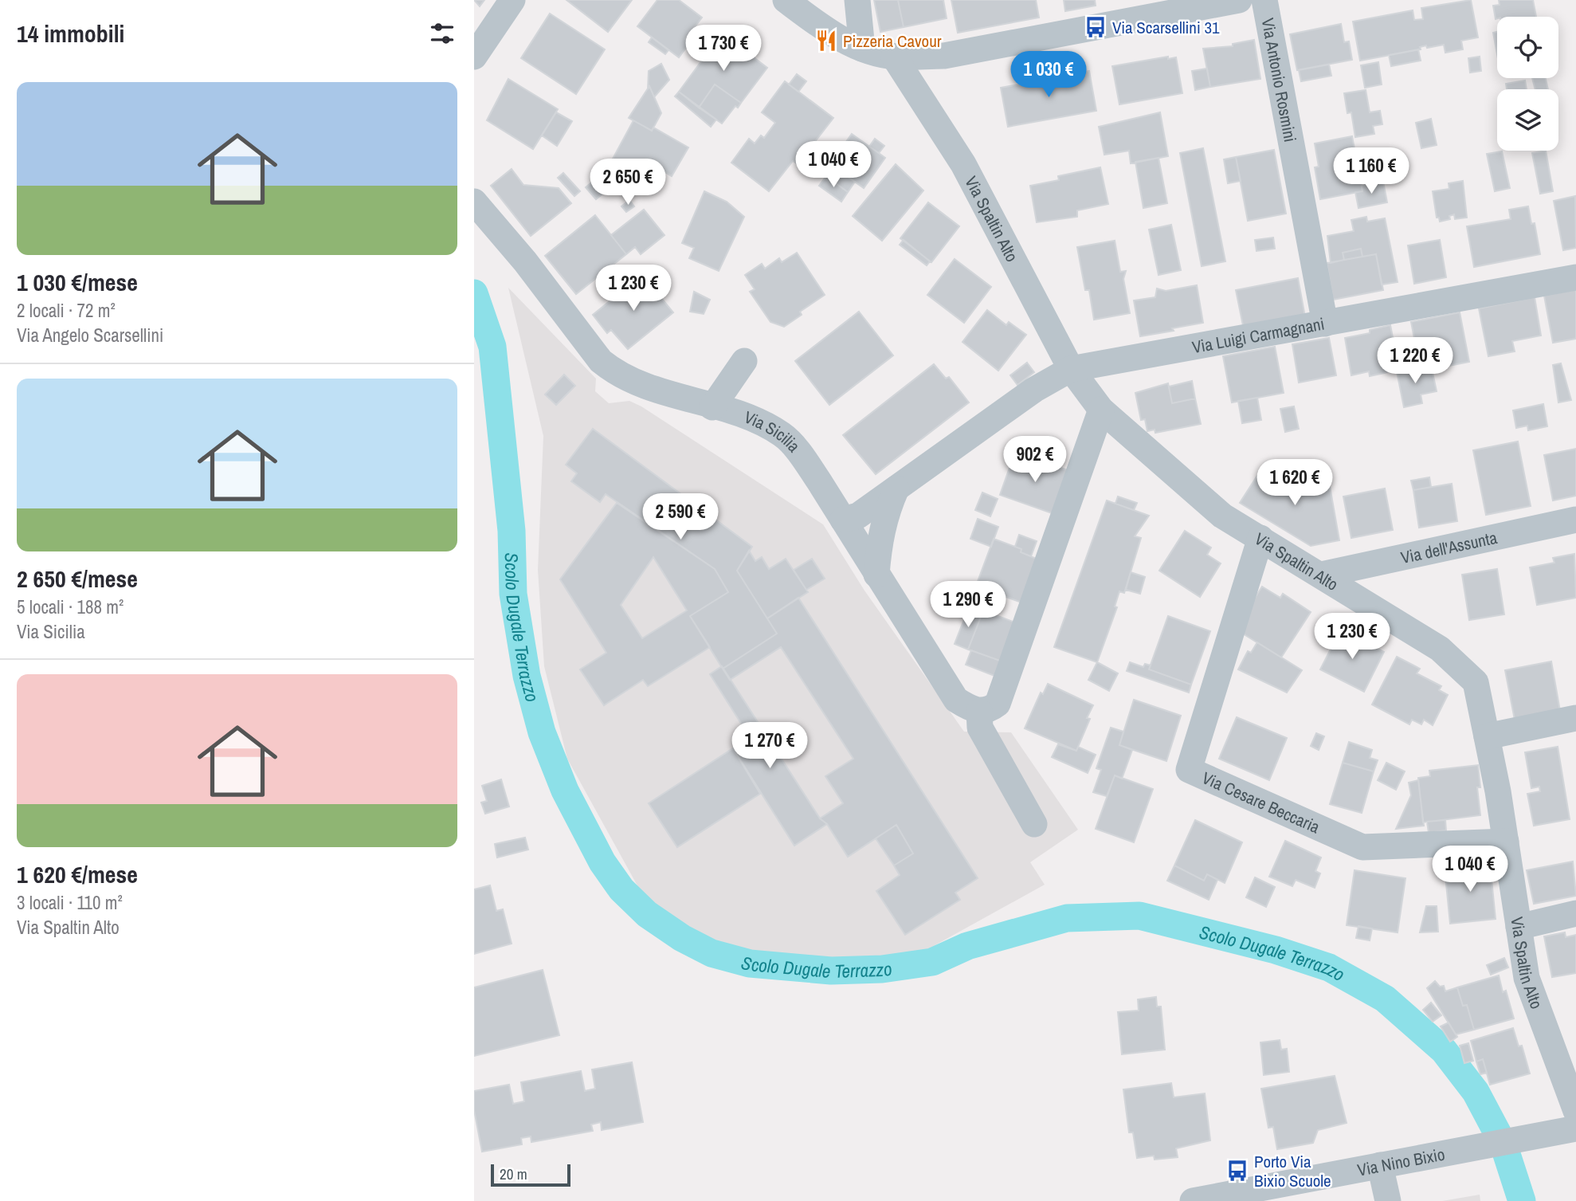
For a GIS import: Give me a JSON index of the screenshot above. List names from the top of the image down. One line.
{"streets":{"street":["Via Antonio Rosmini","Via Spaltin Alto","Via Luigi Carmagnani","Via Sicilia","Via dell'Assunta","Via Cesare Beccaria","Via Nino Bixio"]},"crossings":[["Via Antonio Rosmini","Via Luigi Carmagnani"],["Via Spaltin Alto","Via Luigi Carmagnani"],["Via Spaltin Alto","Via dell'Assunta"],["Via Spaltin Alto","Via Cesare Beccaria"]],"water":["Scolo Dugale Terrazzo"],"places":{"bus stop":["Via Scarsellini 31","Porto Via Bixio Scuole"],"restaurant":["Pizzeria Cavour"]},"scale_bar":"20 m","page":{"heading":"14 immobili","price":["1 730 €","1 030 €","1 040 €","1 160 €","2 650 €","1 230 €","1 220 €","902 €","1 620 €","2 590 €","1 290 €","1 230 €","1 270 €","1 040 €"],"list":[{"name":"1 030 €/mese","note":"2 locali · 72 m² · Via Angelo Scarsellini"},{"name":"2 650 €/mese","note":"5 locali · 188 m² · Via Sicilia"},{"name":"1 620 €/mese","note":"3 locali · 110 m² · Via Spaltin Alto"}],"scale":"20 m"}}
